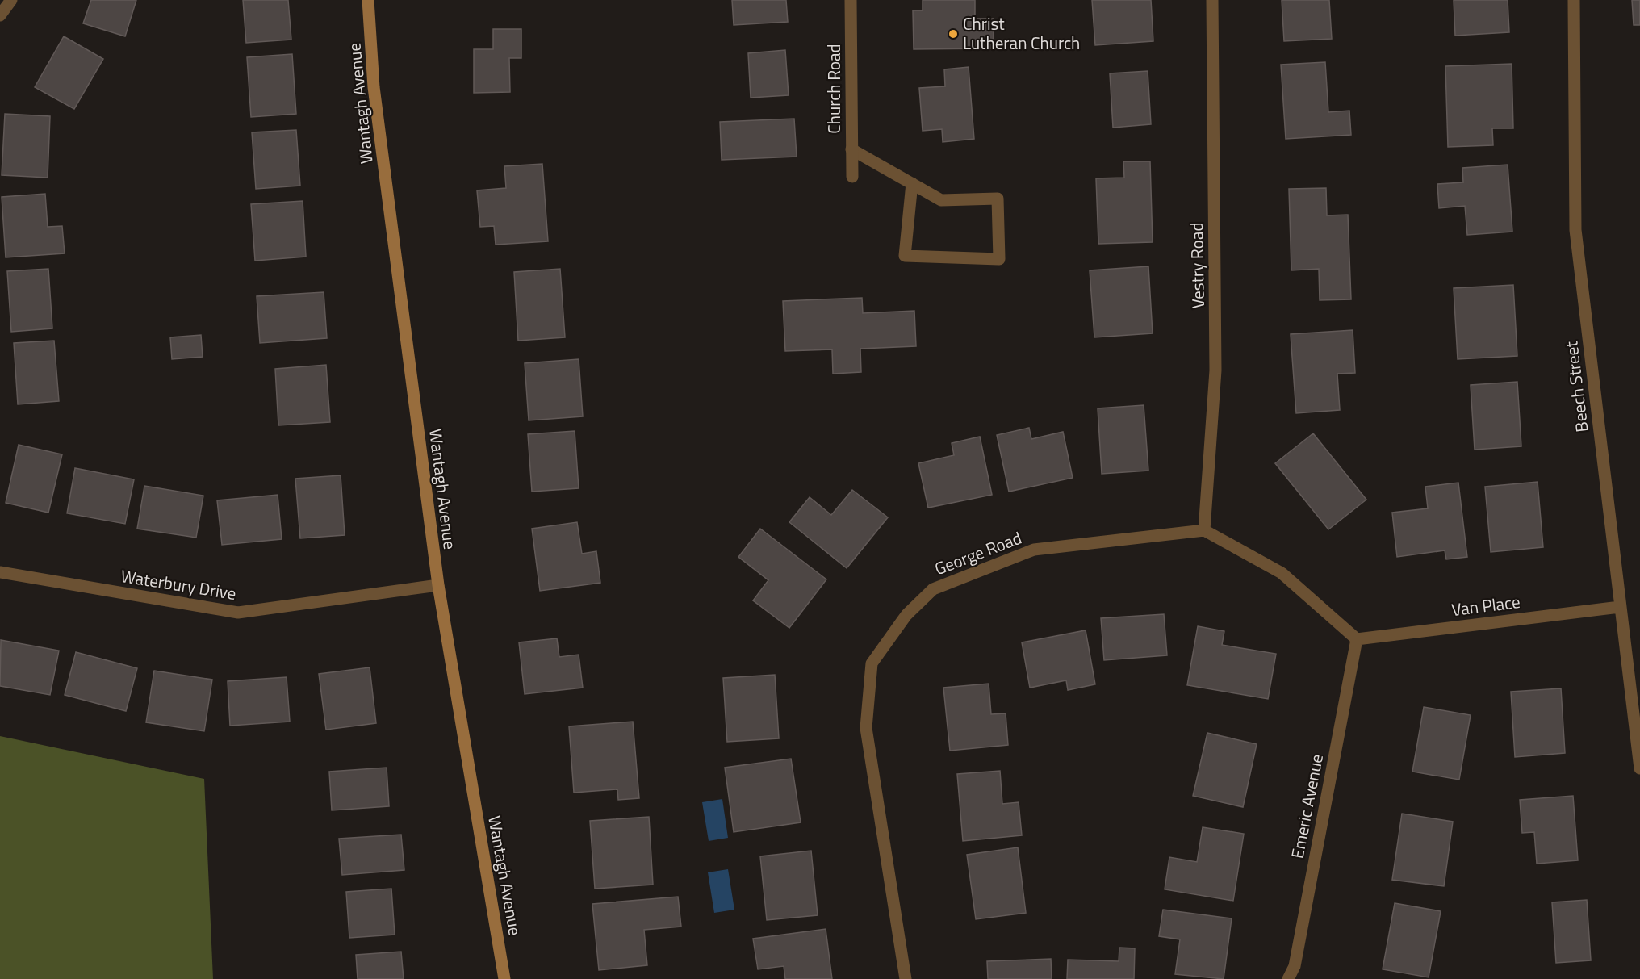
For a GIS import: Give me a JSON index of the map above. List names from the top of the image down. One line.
{"streets":{"main road":["Wantagh Avenue"],"street":["Church Road","Vestry Road","Beech Street","George Road","Waterbury Drive","Van Place","Emeric Avenue"]},"crossings":[["Wantagh Avenue","Waterbury Drive"],["Vestry Road","George Road"],["Beech Street","Van Place"],["Van Place","Emeric Avenue"]],"places":["Christ Lutheran Church"]}
